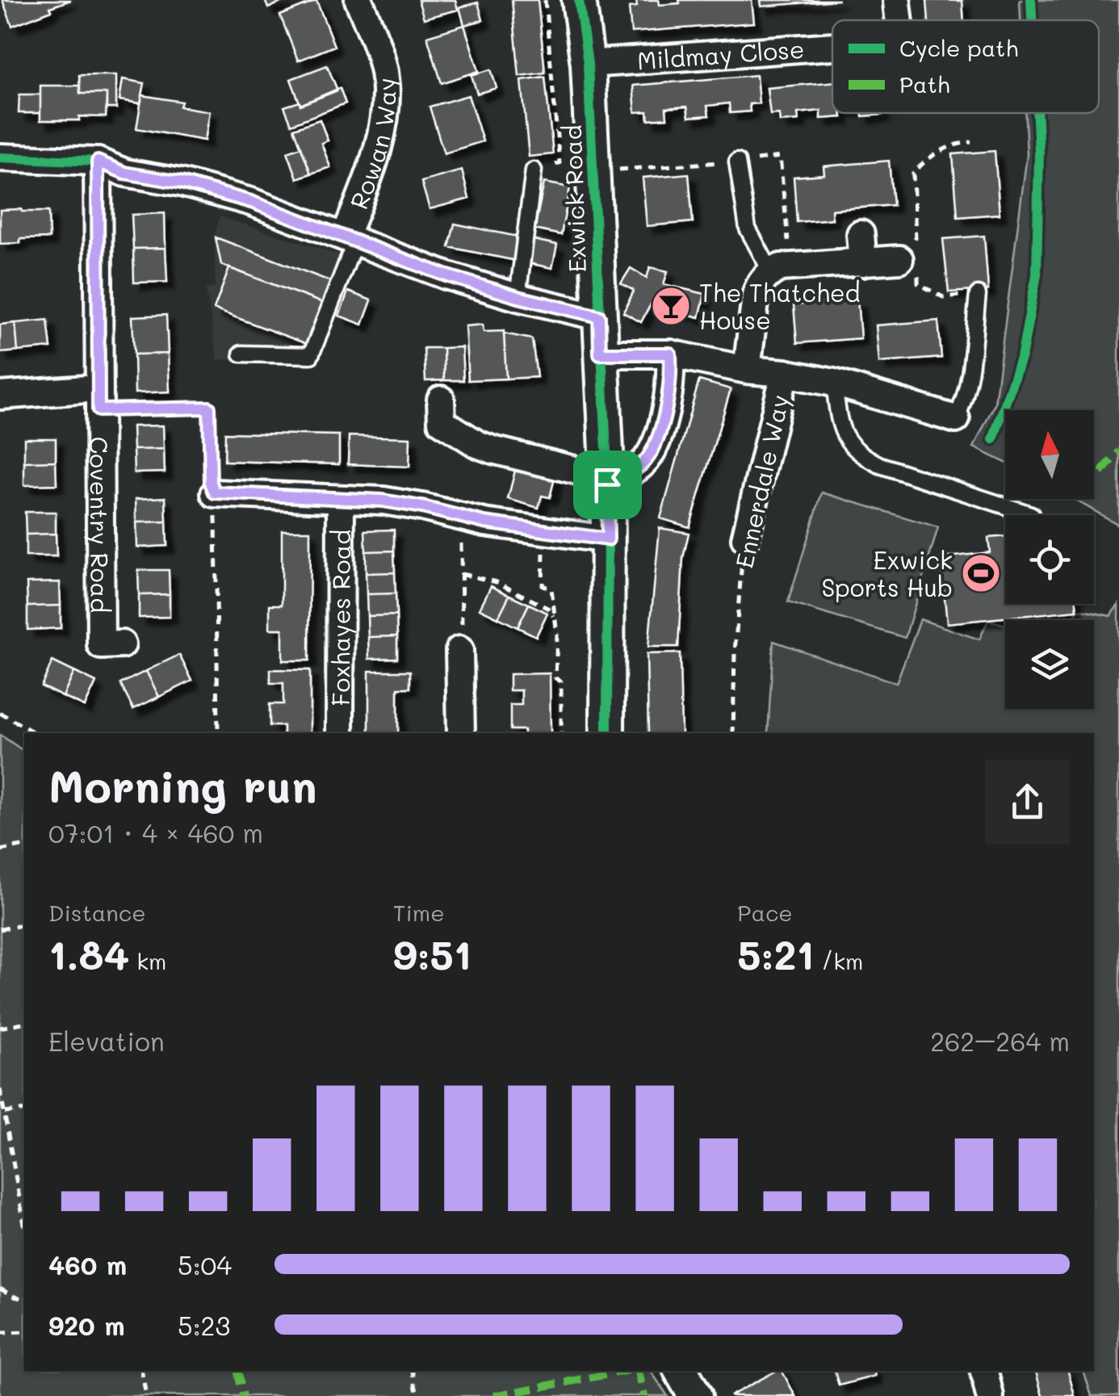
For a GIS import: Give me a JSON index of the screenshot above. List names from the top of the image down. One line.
{"streets":{"street":["Mildmay Close","Rowan Way","Exwick Road","Ennerdale Way","Coventry Road","Foxhayes Road"]},"crossings":[["Mildmay Close","Exwick Road"],["Exwick Road","Ennerdale Way"]],"places":{"bar":["The Thatched House"],"sports":["Exwick Sports Hub"]},"legend":["Cycle path","Path"],"north":"top","page":{"heading":["Morning run","07:01 · 4 × 460 m"],"stats":[["Distance","1.84 km"],["Time","9:51"],["Pace","5:21 /km"]],"chart":["Elevation","262–264 m"],"list":[{"name":"460 m","note":"5:04"},{"name":"920 m","note":"5:23"}]}}
